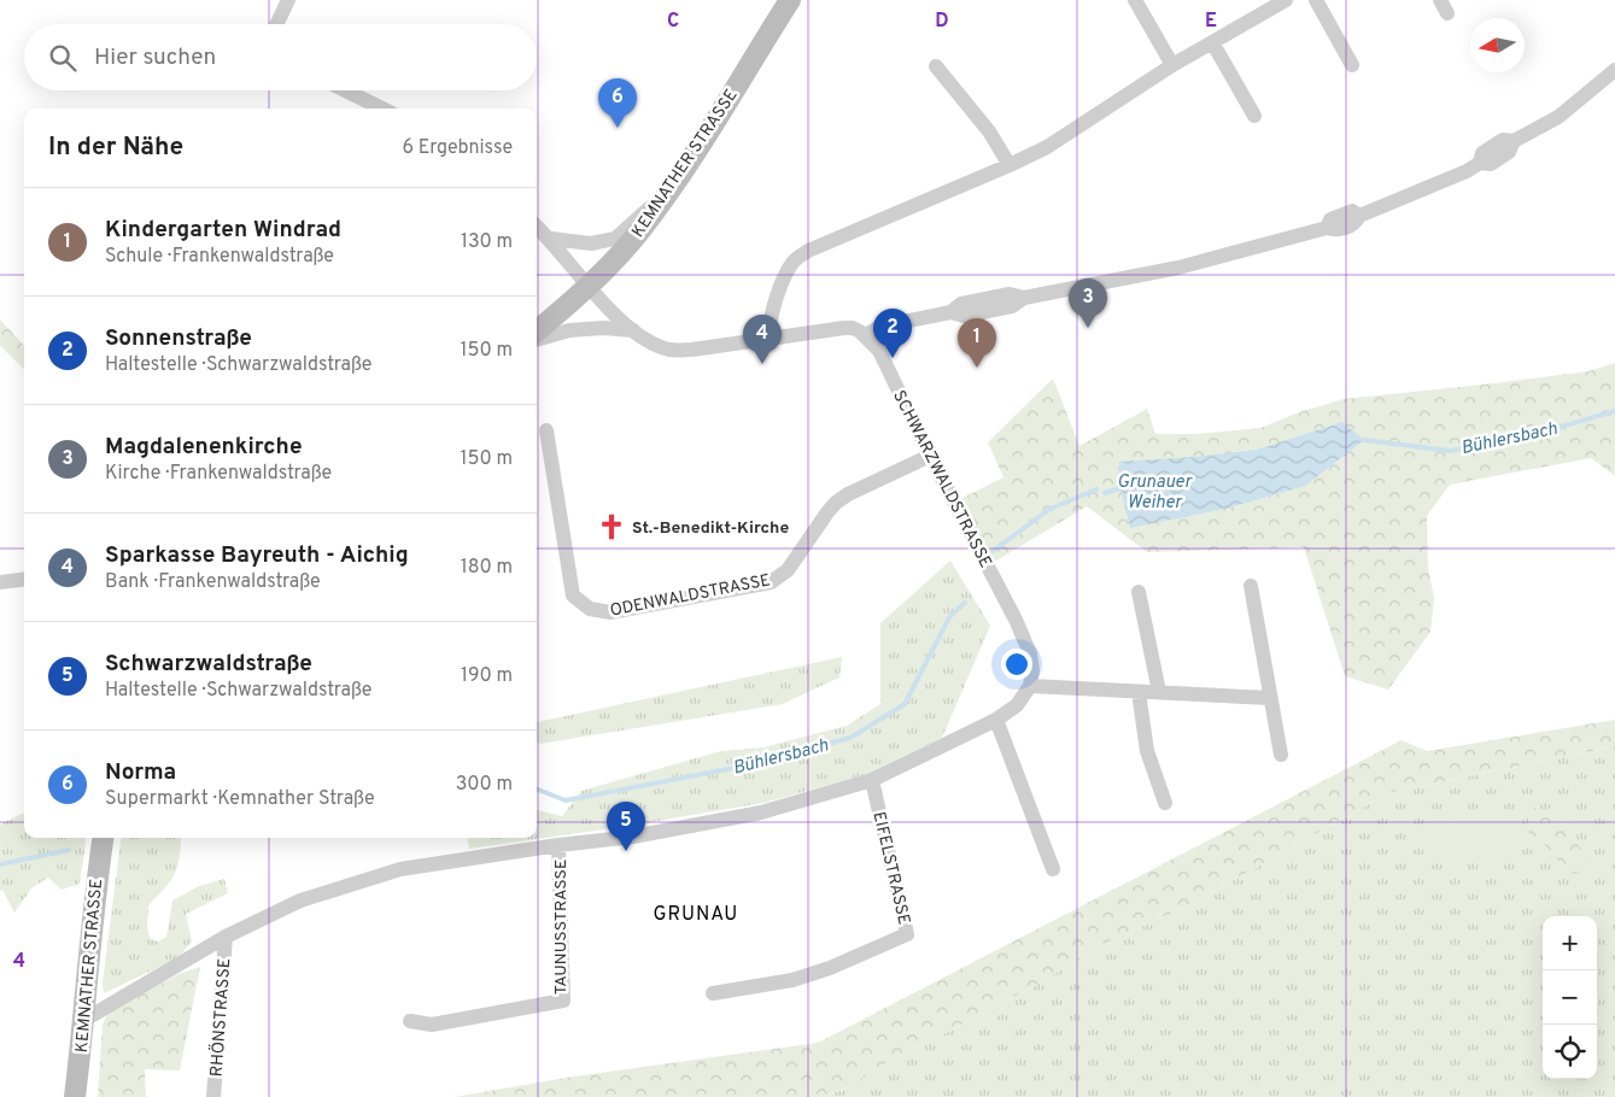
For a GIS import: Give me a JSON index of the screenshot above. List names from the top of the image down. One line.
{"streets":{"main road":["KEMNATHER STRASSE"],"street":["SCHWARZWALDSTRASSE","ODENWALDSTRASSE","EIFELSTRASSE","TAUNUSSTRASSE","RHÖNSTRASSE"]},"crossings":[["SCHWARZWALDSTRASSE","ODENWALDSTRASSE"]],"districts":["GRUNAU"],"water":["Bühlersbach","Grunauer Weiher"],"places":{"church":["St.-Benedikt-Kirche"]},"north":"left","page":{"search":"Hier suchen","pins":["6","3","2","4","1","5"],"heading":["In der Nähe","6 Ergebnisse"],"list":[{"mark":"1","name":"Kindergarten Windrad","note":"Schule · Frankenwaldstraße","value":"130 m"},{"mark":"2","name":"Sonnenstraße","note":"Haltestelle · Schwarzwaldstraße","value":"150 m"},{"mark":"3","name":"Magdalenenkirche","note":"Kirche · Frankenwaldstraße","value":"150 m"},{"mark":"4","name":"Sparkasse Bayreuth - Aichig","note":"Bank · Frankenwaldstraße","value":"180 m"},{"mark":"5","name":"Schwarzwaldstraße","note":"Haltestelle · Schwarzwaldstraße","value":"190 m"},{"mark":"6","name":"Norma","note":"Supermarkt · Kemnather Straße","value":"300 m"}],"map_buttons":["+","−"]},"grid":{"columns":["C","D","E"],"rows":["4"]}}
